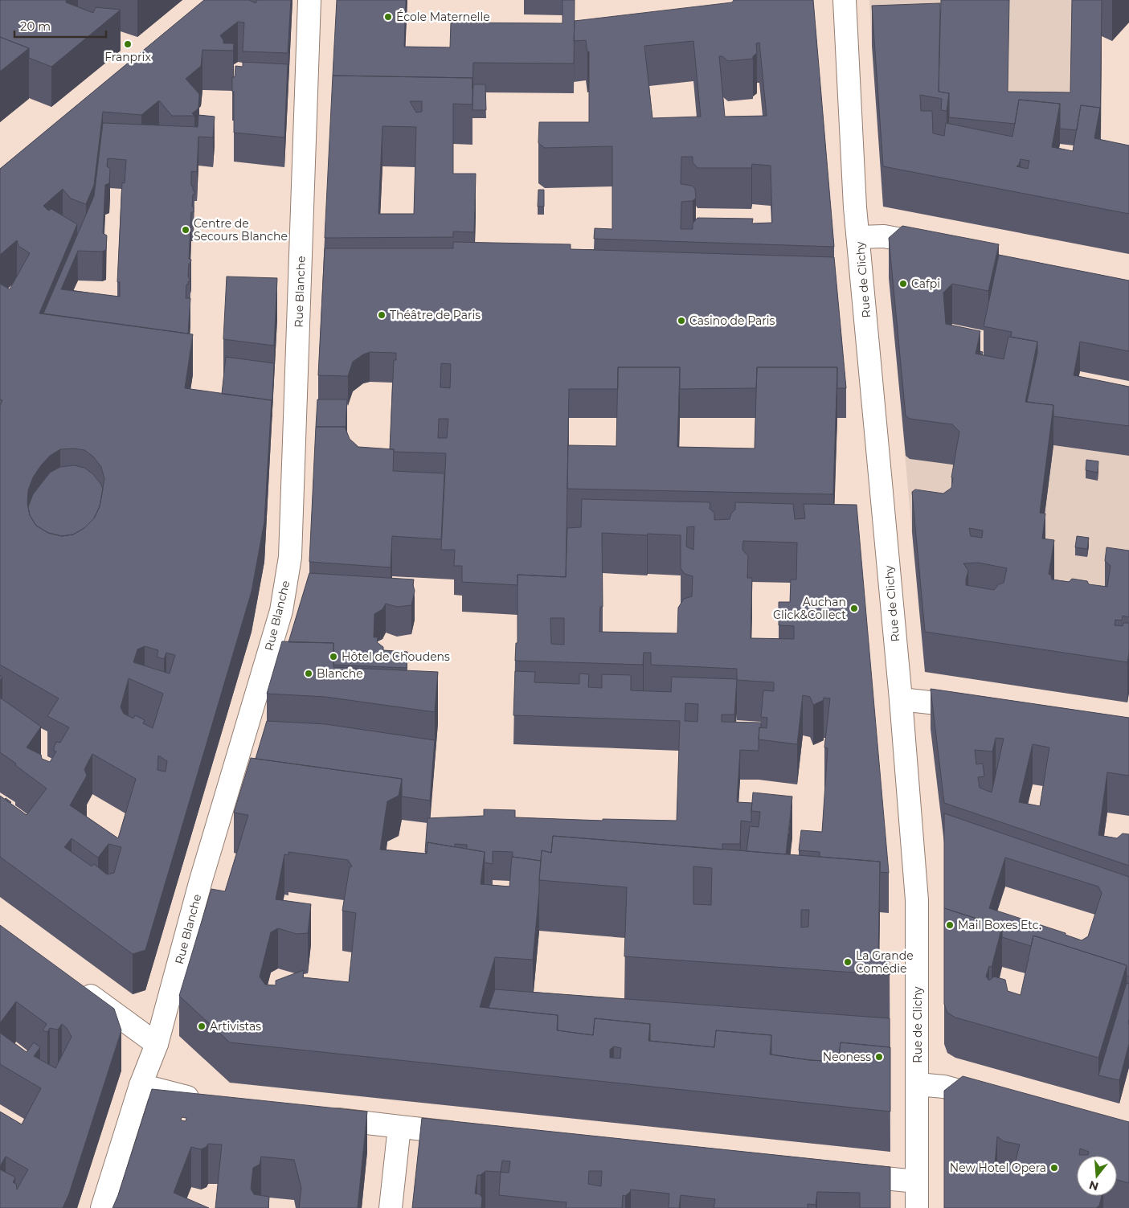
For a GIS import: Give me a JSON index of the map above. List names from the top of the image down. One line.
{"streets":{"street":["Rue de Clichy","Rue Blanche"]},"places":["École Maternelle","Franprix","Centre de Secours Blanche","Cafpi","Théâtre de Paris","Casino de Paris","Auchan Click&Collect","Hôtel de Choudens","Blanche","Mail Boxes Etc.","La Grande Comédie","Artivistas","Neoness","New Hotel Opera"],"scale_bar":"20 m","north":"bottom"}
